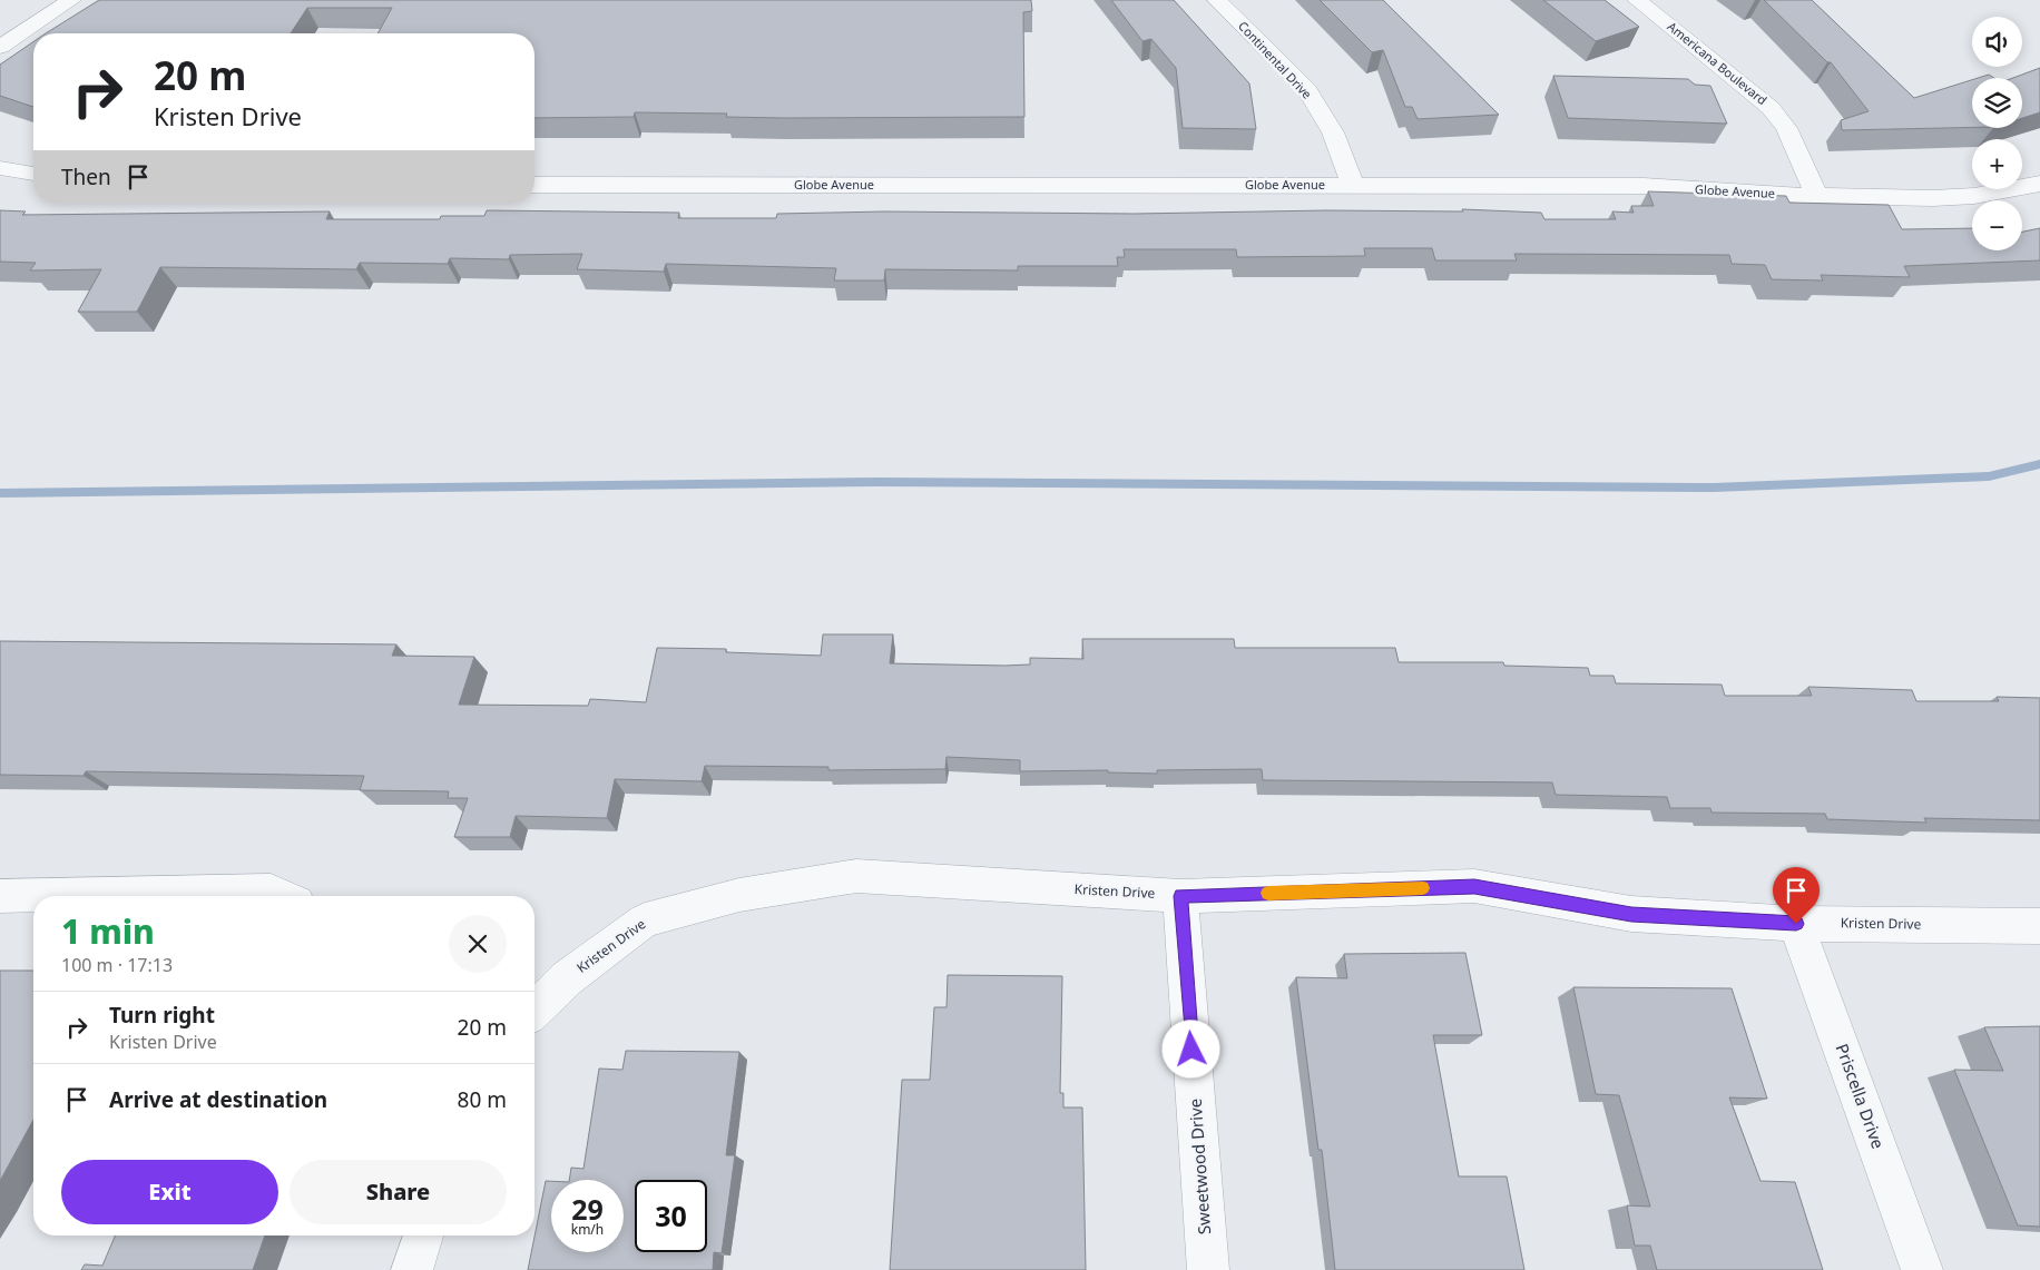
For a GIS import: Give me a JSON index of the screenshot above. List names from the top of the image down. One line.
{"streets":{"street":["Continental Drive","Americana Boulevard","Globe Avenue","Kristen Drive","Priscella Drive","Sweetwood Drive"]},"crossings":[["Continental Drive","Globe Avenue"],["Americana Boulevard","Globe Avenue"],["Kristen Drive","Priscella Drive"],["Kristen Drive","Sweetwood Drive"]],"page":{"map_buttons":["+","−"],"turn":["20 m","Kristen Drive"],"then":"Then","heading":["1 min","100 m · 17:13"],"list":[{"name":"Turn right","note":"Kristen Drive","value":"20 m"},{"name":"Arrive at destination","value":"80 m"}],"buttons":["Exit","Share"],"speed":"29 km/h","limit":"30"}}
